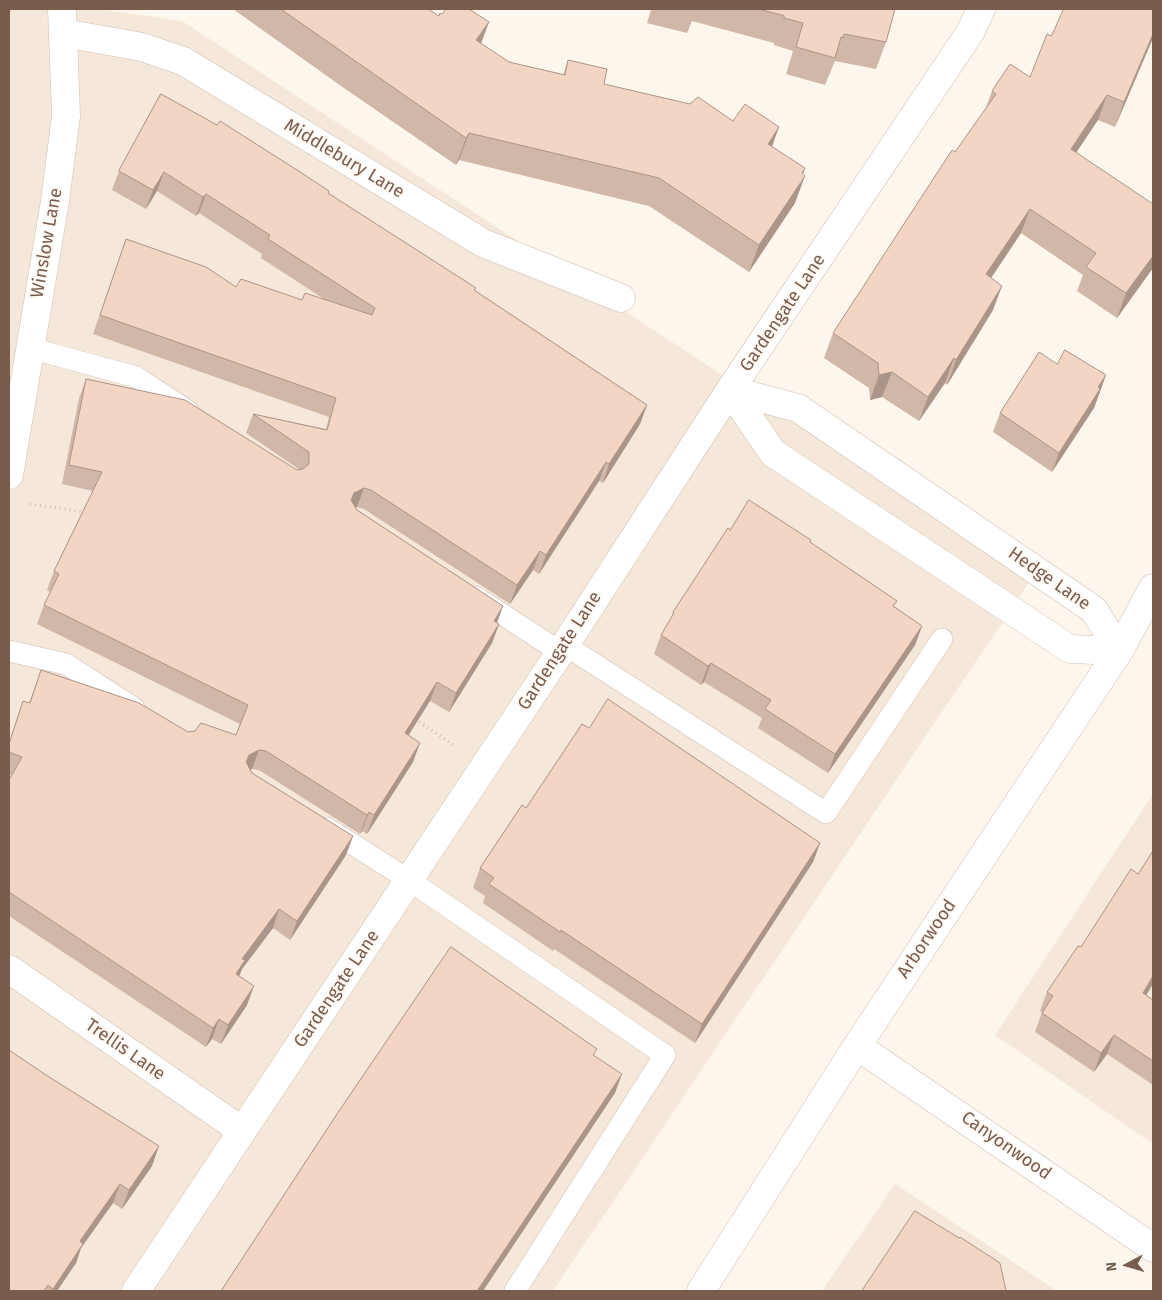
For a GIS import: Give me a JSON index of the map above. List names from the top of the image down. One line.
{"streets":{"street":["Middlebury Lane","Winslow Lane","Gardengate Lane","Hedge Lane","Arborwood","Trellis Lane","Canyonwood"]},"crossings":[["Middlebury Lane","Winslow Lane"],["Gardengate Lane","Hedge Lane"],["Gardengate Lane","Trellis Lane"],["Hedge Lane","Arborwood"],["Arborwood","Canyonwood"]],"north":"left"}
